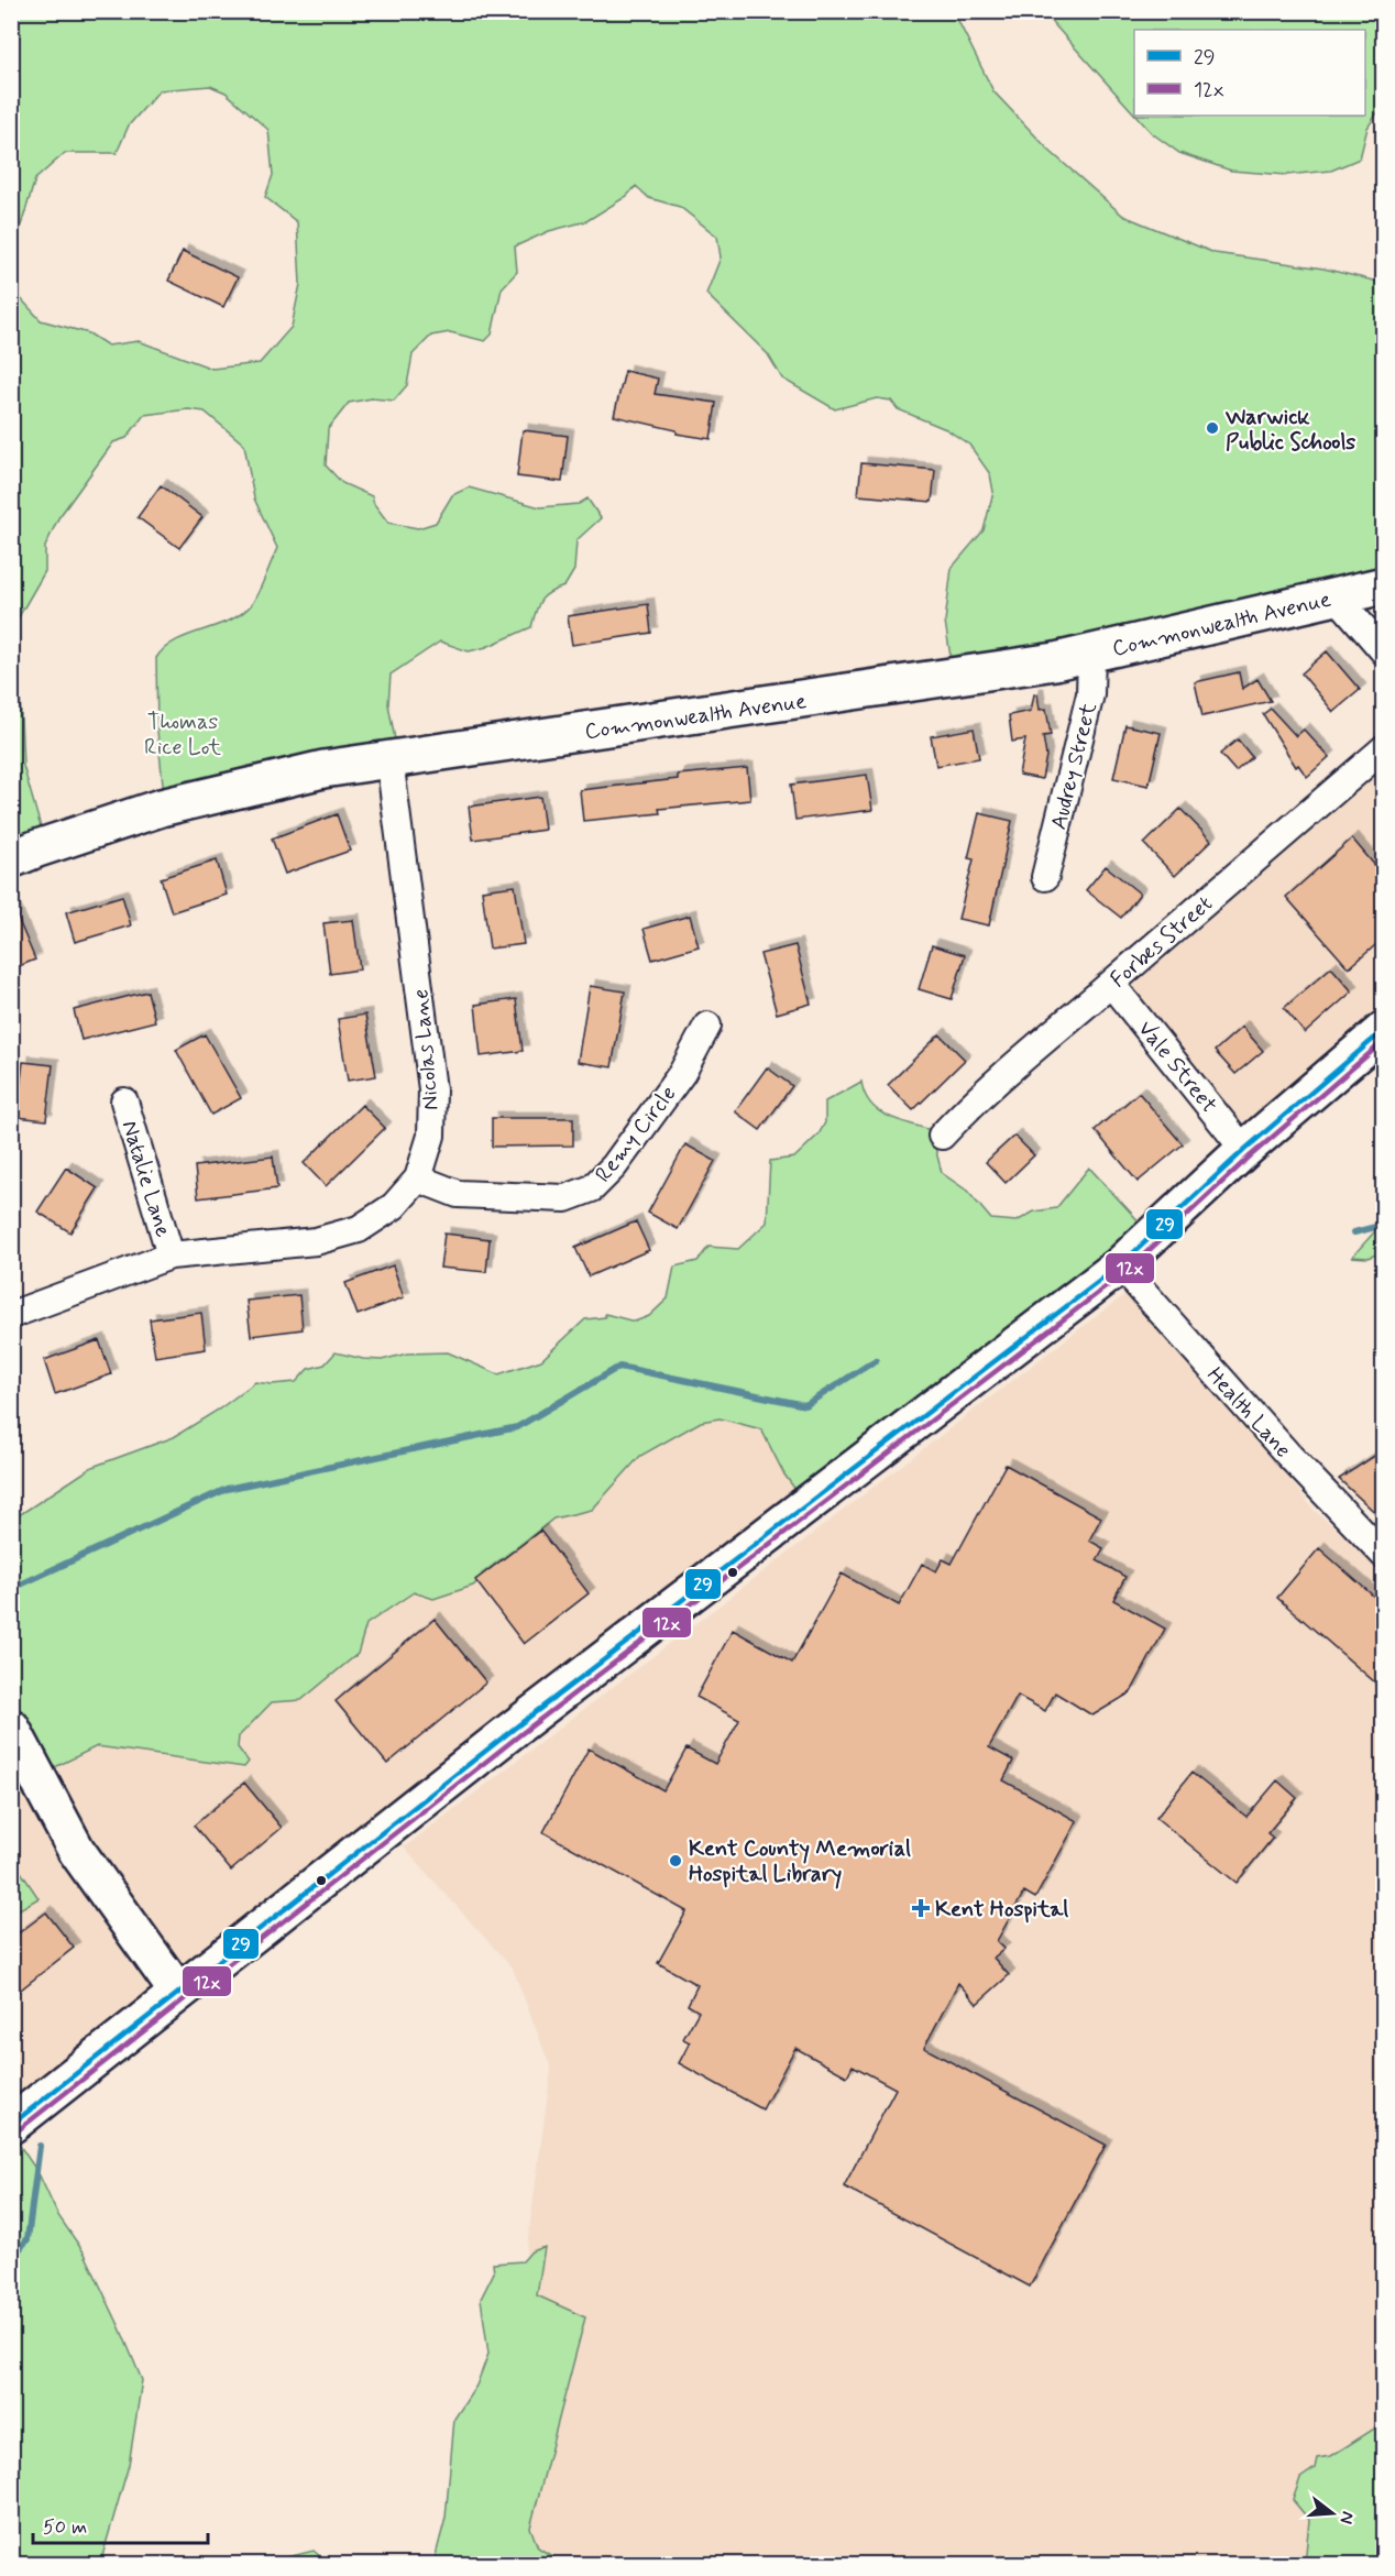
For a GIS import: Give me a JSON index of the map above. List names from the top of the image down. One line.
{"streets":{"main road":["Commonwealth Avenue"],"street":["Audrey Street","Forbes Street","Nicolas Lane","Vale Street","Remy Circle","Natalie Lane","Health Lane"]},"crossings":[["Commonwealth Avenue","Audrey Street"],["Commonwealth Avenue","Nicolas Lane"],["Forbes Street","Vale Street"],["Nicolas Lane","Remy Circle"],["Nicolas Lane","Natalie Lane"]],"parks":["Thomas Rice Lot"],"places":{"other":["Warwick Public Schools","Kent County Memorial Hospital Library"],"health":["Kent Hospital"]},"lines":["transit line 29","transit line 12x"],"legend":["29","12x"],"scale_bar":"50 m","north":"right"}
